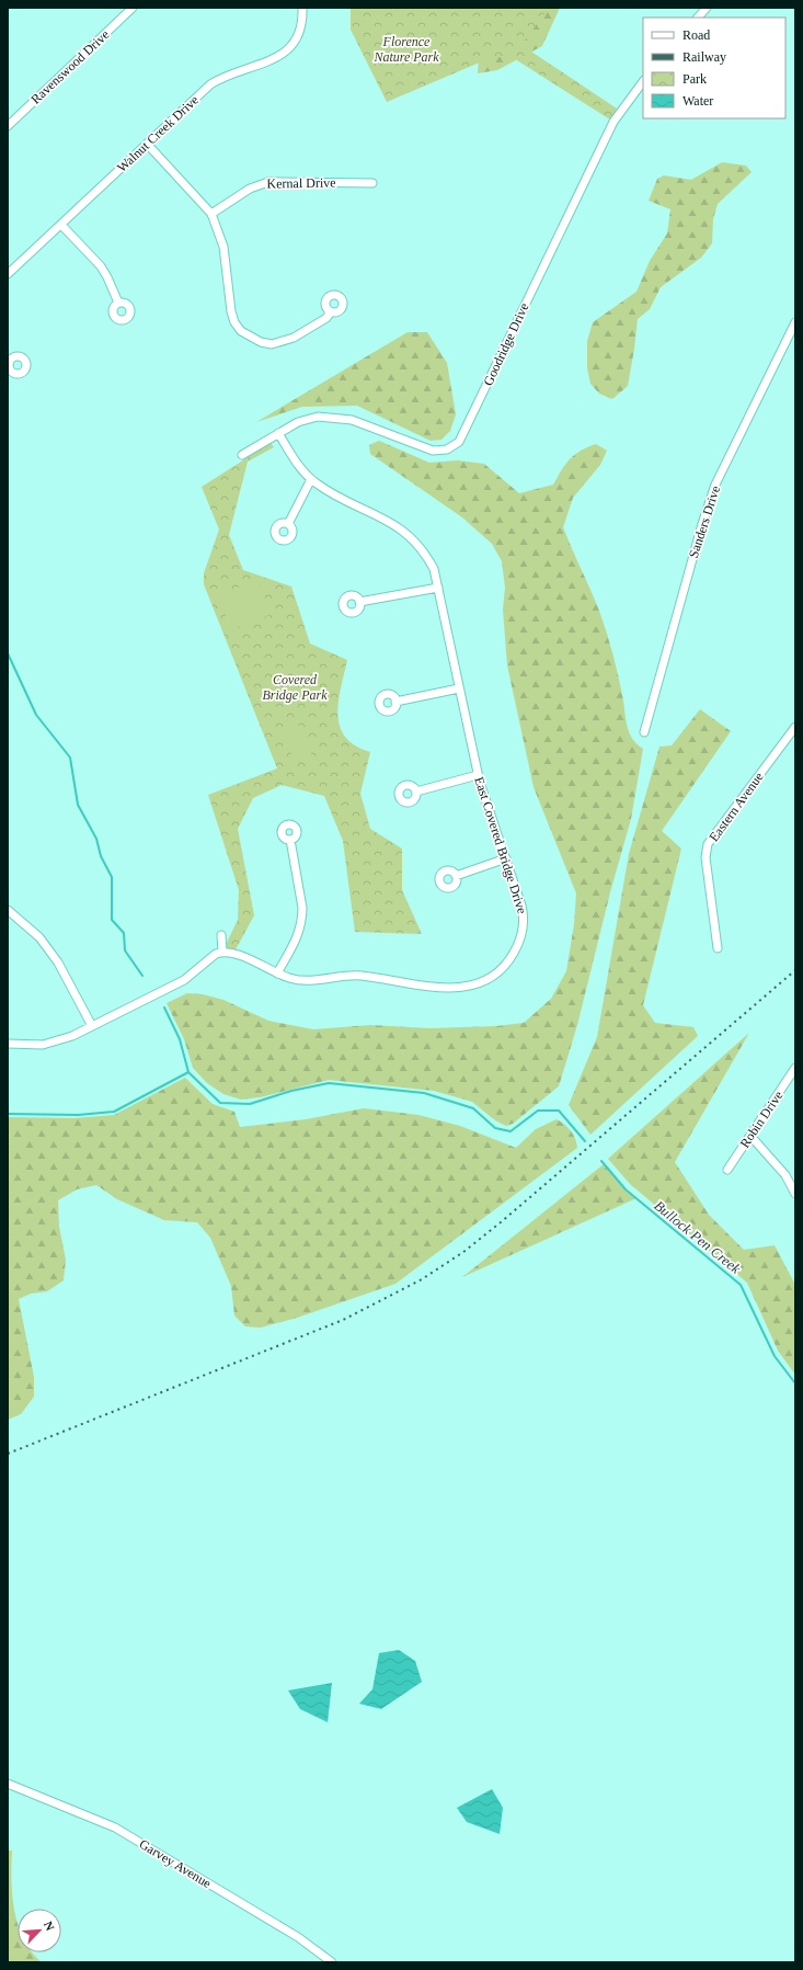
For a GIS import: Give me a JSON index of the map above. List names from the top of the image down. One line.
{"streets":{"street":["Ravenswood Drive","Walnut Creek Drive","Kernal Drive","Goodridge Drive","Sanders Drive","Eastern Avenue","East Covered Bridge Drive","Robin Drive","Garvey Avenue"]},"crossings":[["Goodridge Drive","East Covered Bridge Drive"]],"water":["Bullock Pen Creek"],"parks":["Florence Nature Park","Covered Bridge Park"],"legend":["Road","Railway","Park","Water"],"north":"top right"}
